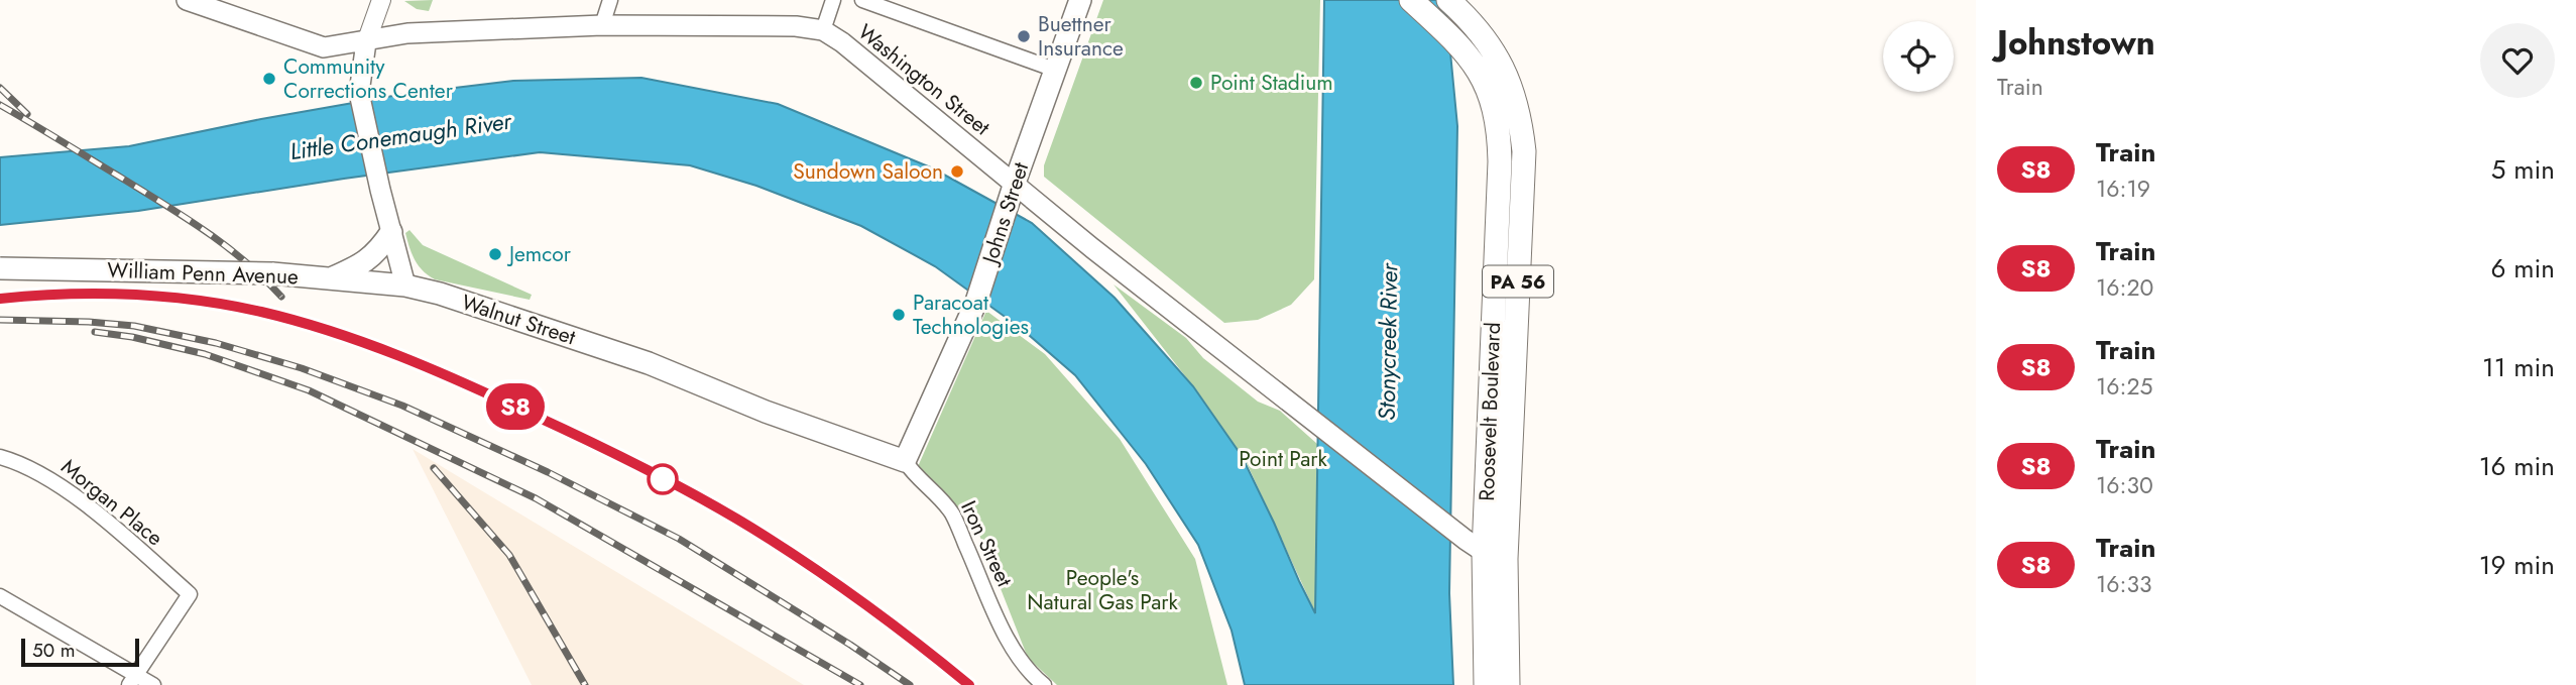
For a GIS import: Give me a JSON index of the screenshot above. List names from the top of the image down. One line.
{"streets":{"highway":["PA 56","Roosevelt Boulevard"],"main road":["Washington Street","Johns Street","William Penn Avenue","Walnut Street"],"street":["Morgan Place","Iron Street"]},"crossings":[["Washington Street","Johns Street"],["Washington Street","Roosevelt Boulevard"],["Johns Street","Walnut Street"],["Johns Street","Iron Street"],["William Penn Avenue","Walnut Street"],["Walnut Street","Iron Street"]],"water":["Little Conemaugh River","Stonycreek River"],"parks":["Point Park","People's Natural Gas Park"],"places":["Buettner Insurance","Community Corrections Center","Point Stadium","Sundown Saloon","Jemcor","Paracoat Technologies"],"scale_bar":"50 m","page":{"on_map":"S8","heading":["Johnstown","Train"],"list":[{"mark":"S8","name":"Train","note":"16:19","value":"5 min"},{"mark":"S8","name":"Train","note":"16:20","value":"6 min"},{"mark":"S8","name":"Train","note":"16:25","value":"11 min"},{"mark":"S8","name":"Train","note":"16:30","value":"16 min"},{"mark":"S8","name":"Train","note":"16:33","value":"19 min"}],"scale":"50 m"}}
